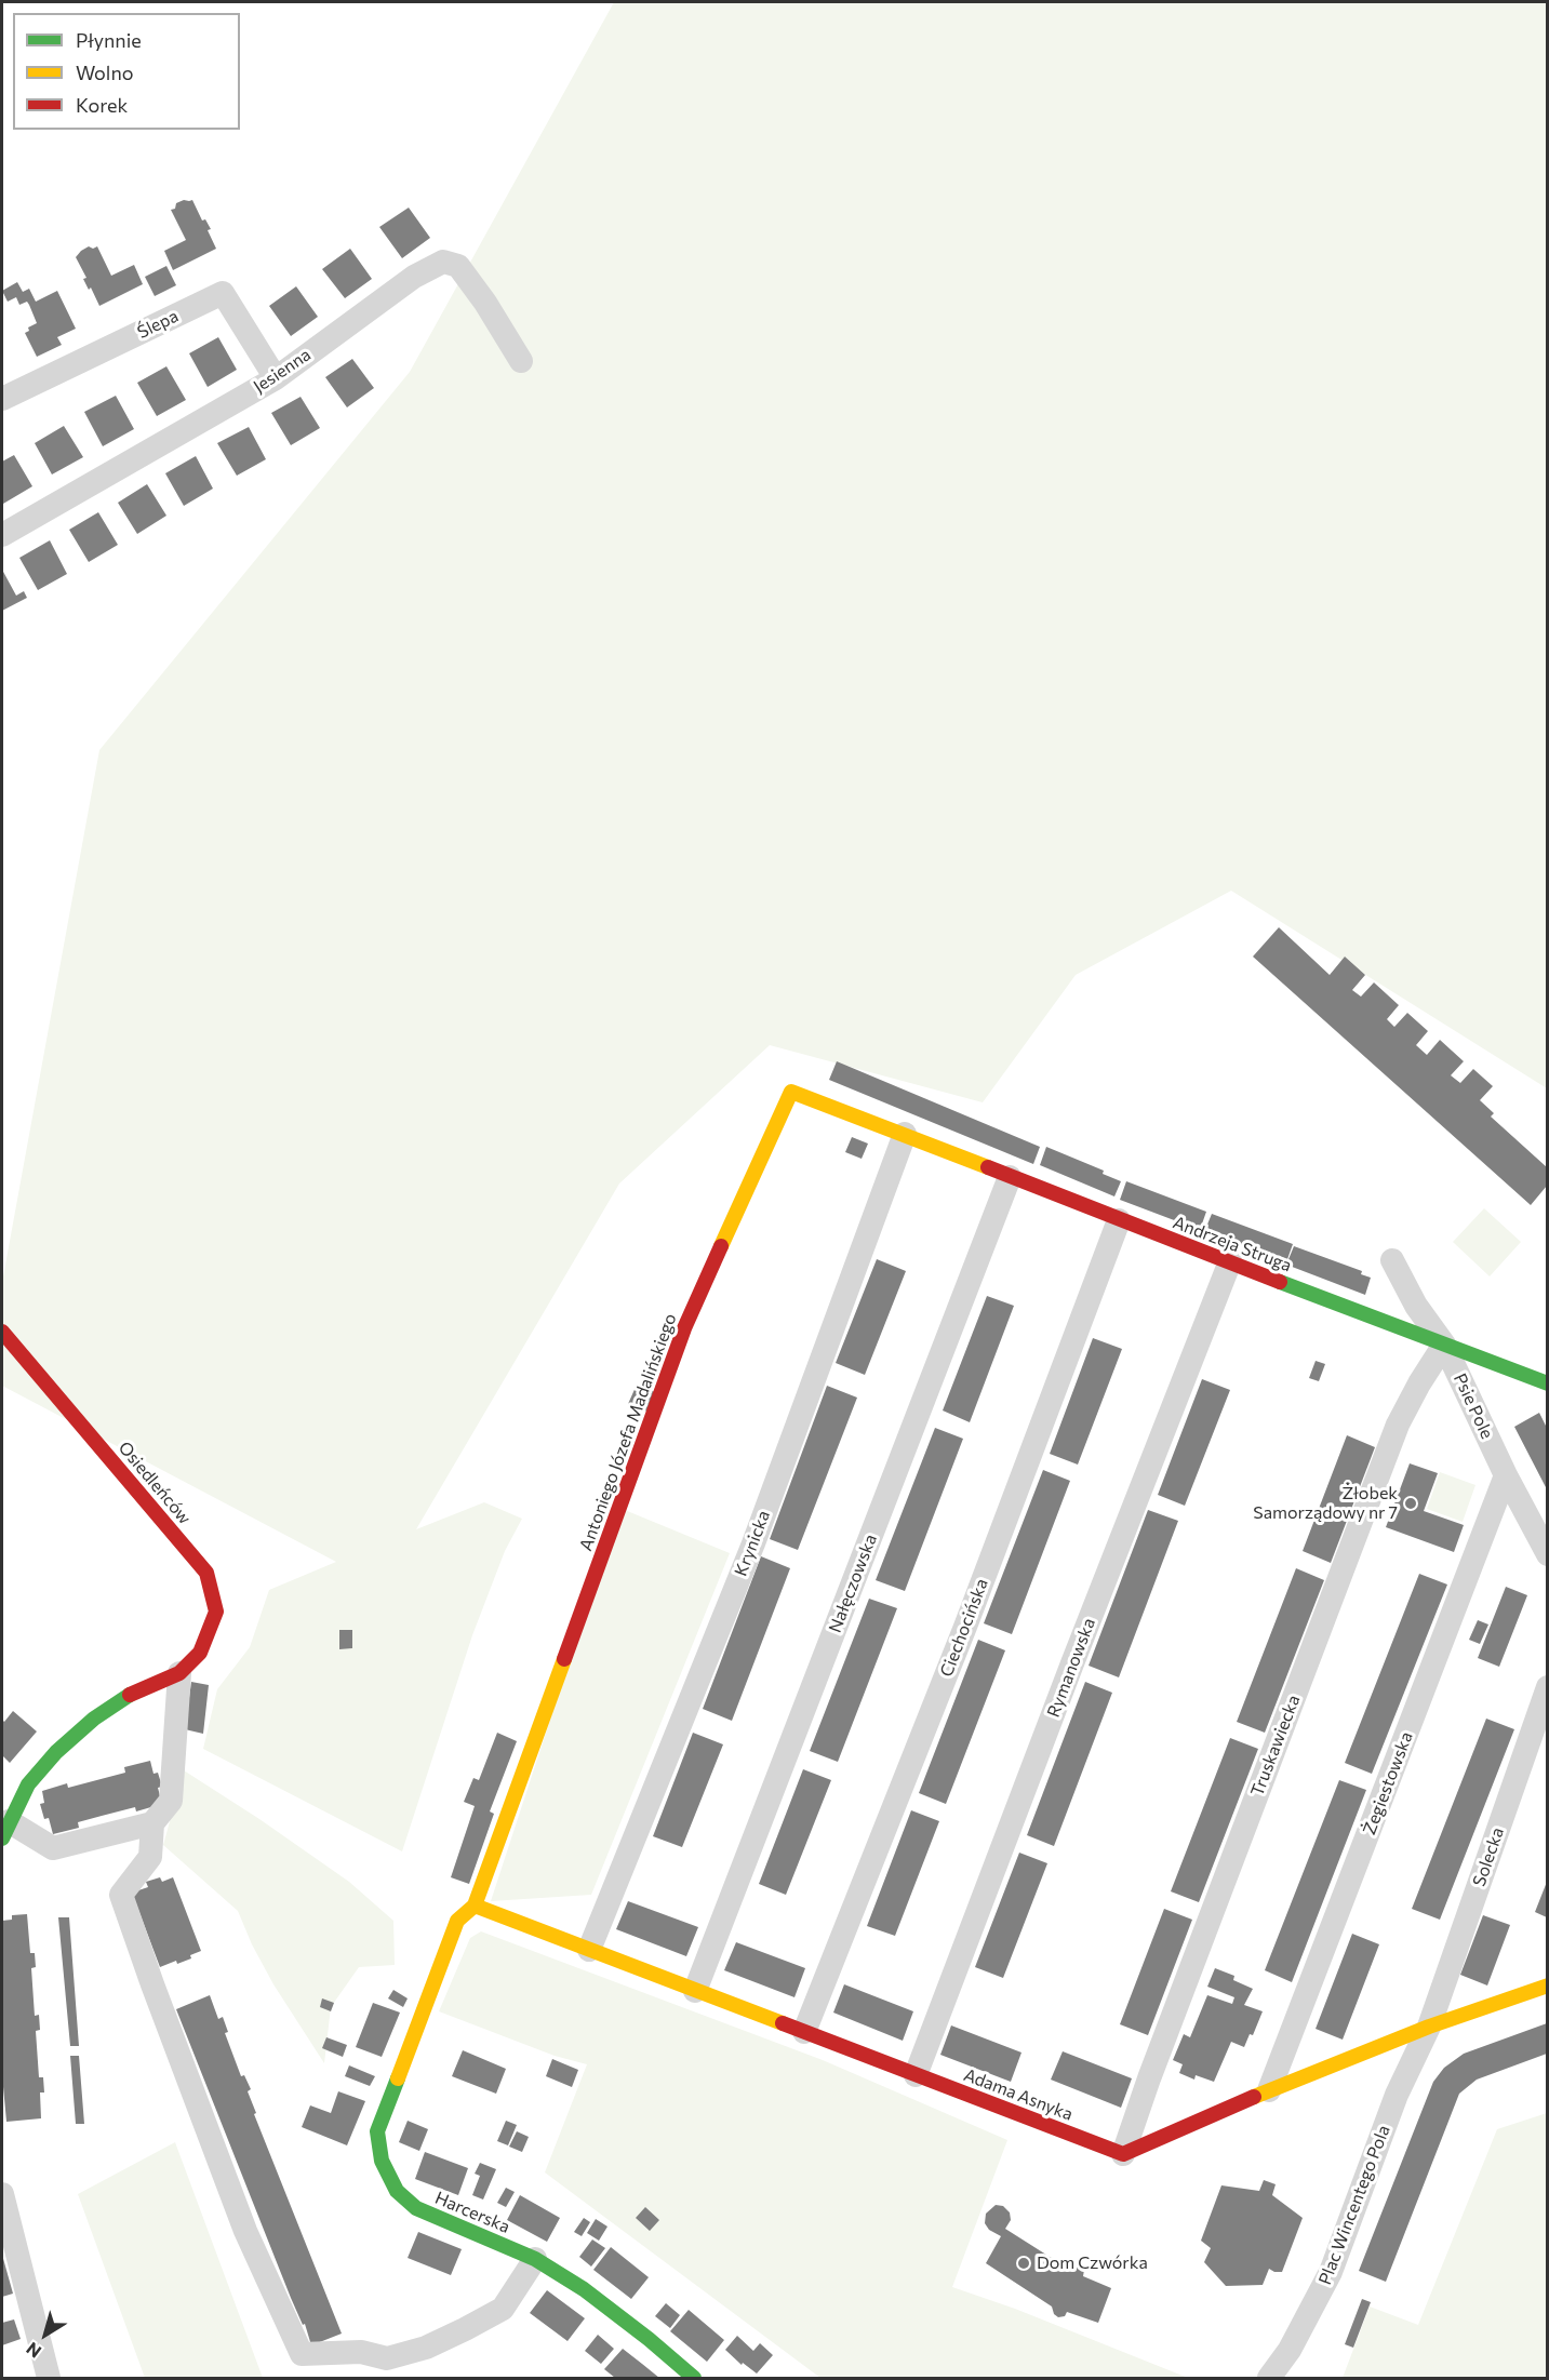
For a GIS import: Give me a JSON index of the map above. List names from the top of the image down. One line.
{"streets":{"street":["Ślepa","Jesienna","Andrzeja Struga","Psie Pole","Antoniego Józefa Madalińskiego","Osiedleńców","Krynicka","Nałęczowska","Ciechocińska","Rymanowska","Truskawiecka","Żegiestowska","Solecka","Adama Asnyka","Plac Wincentego Pola","Harcerska"]},"crossings":[["Ślepa","Jesienna"],["Andrzeja Struga","Psie Pole"],["Andrzeja Struga","Antoniego Józefa Madalińskiego"],["Andrzeja Struga","Krynicka"],["Andrzeja Struga","Nałęczowska"],["Andrzeja Struga","Ciechocińska"],["Andrzeja Struga","Rymanowska"],["Andrzeja Struga","Truskawiecka"],["Psie Pole","Truskawiecka"],["Psie Pole","Żegiestowska"],["Antoniego Józefa Madalińskiego","Krynicka"],["Antoniego Józefa Madalińskiego","Adama Asnyka"],["Antoniego Józefa Madalińskiego","Harcerska"],["Krynicka","Adama Asnyka"],["Nałęczowska","Adama Asnyka"],["Ciechocińska","Adama Asnyka"],["Rymanowska","Adama Asnyka"],["Truskawiecka","Adama Asnyka"],["Solecka","Plac Wincentego Pola"],["Adama Asnyka","Harcerska"]],"places":["Żłobek Samorządowy nr 7","Dom Czwórka"],"legend":["Płynnie","Wolno","Korek"],"north":"bottom left"}
